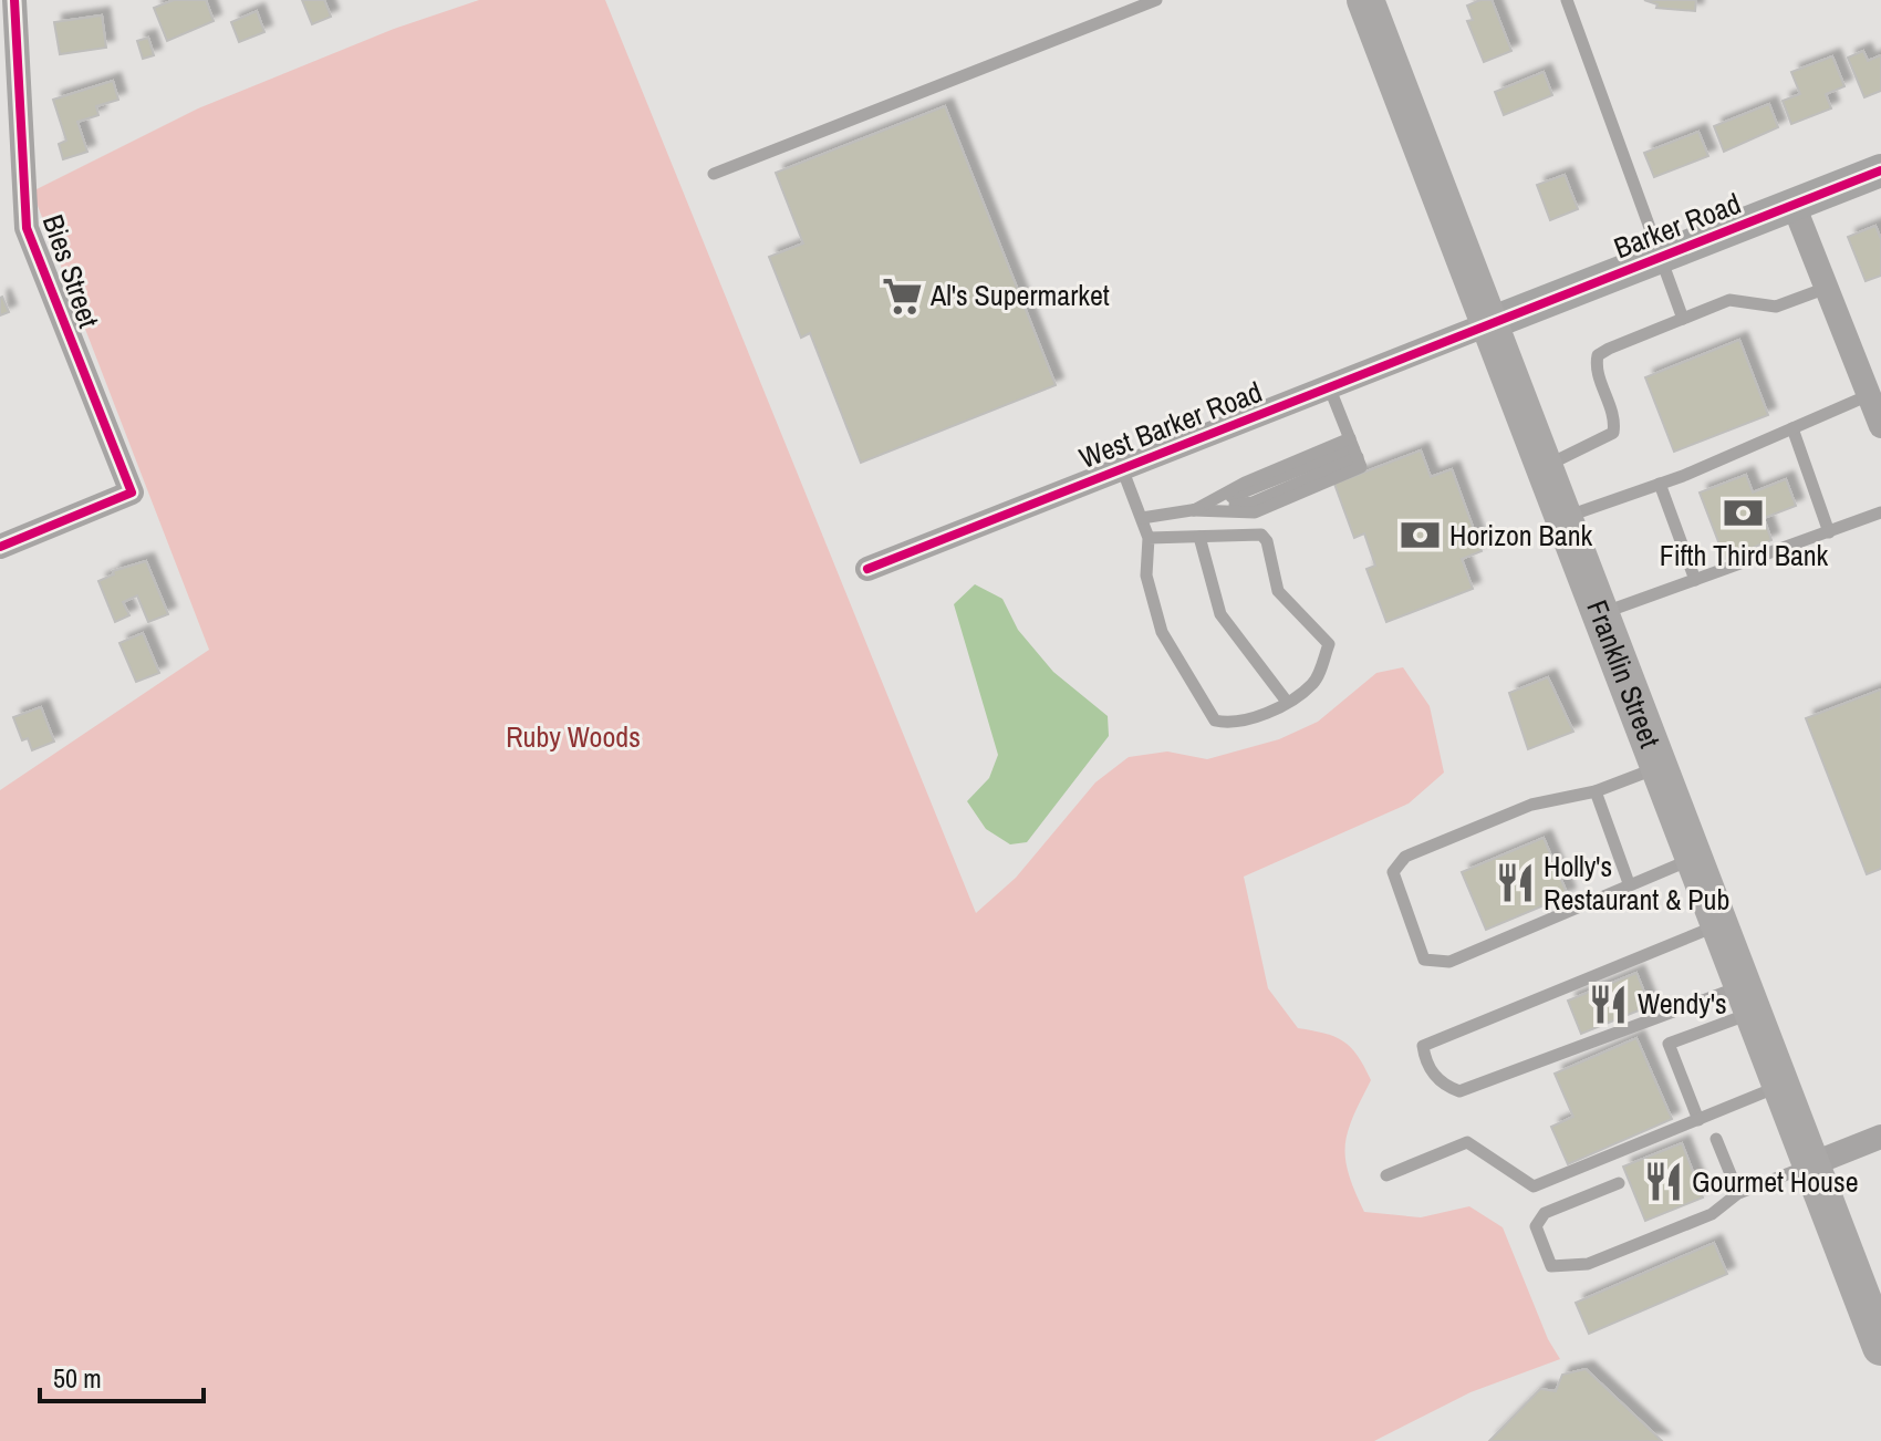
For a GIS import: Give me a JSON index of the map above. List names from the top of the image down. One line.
{"streets":{"main road":["Franklin Street"],"street":["Barker Road","Bies Street","West Barker Road"]},"crossings":[["Barker Road","West Barker Road"],["Barker Road","Franklin Street"],["West Barker Road","Franklin Street"]],"parks":["Ruby Woods"],"places":{"supermarket":["Al's Supermarket"],"bank":["Fifth Third Bank","Horizon Bank"],"restaurant":["Holly's Restaurant & Pub","Wendy's","Gourmet House"]},"scale_bar":"50 m"}
